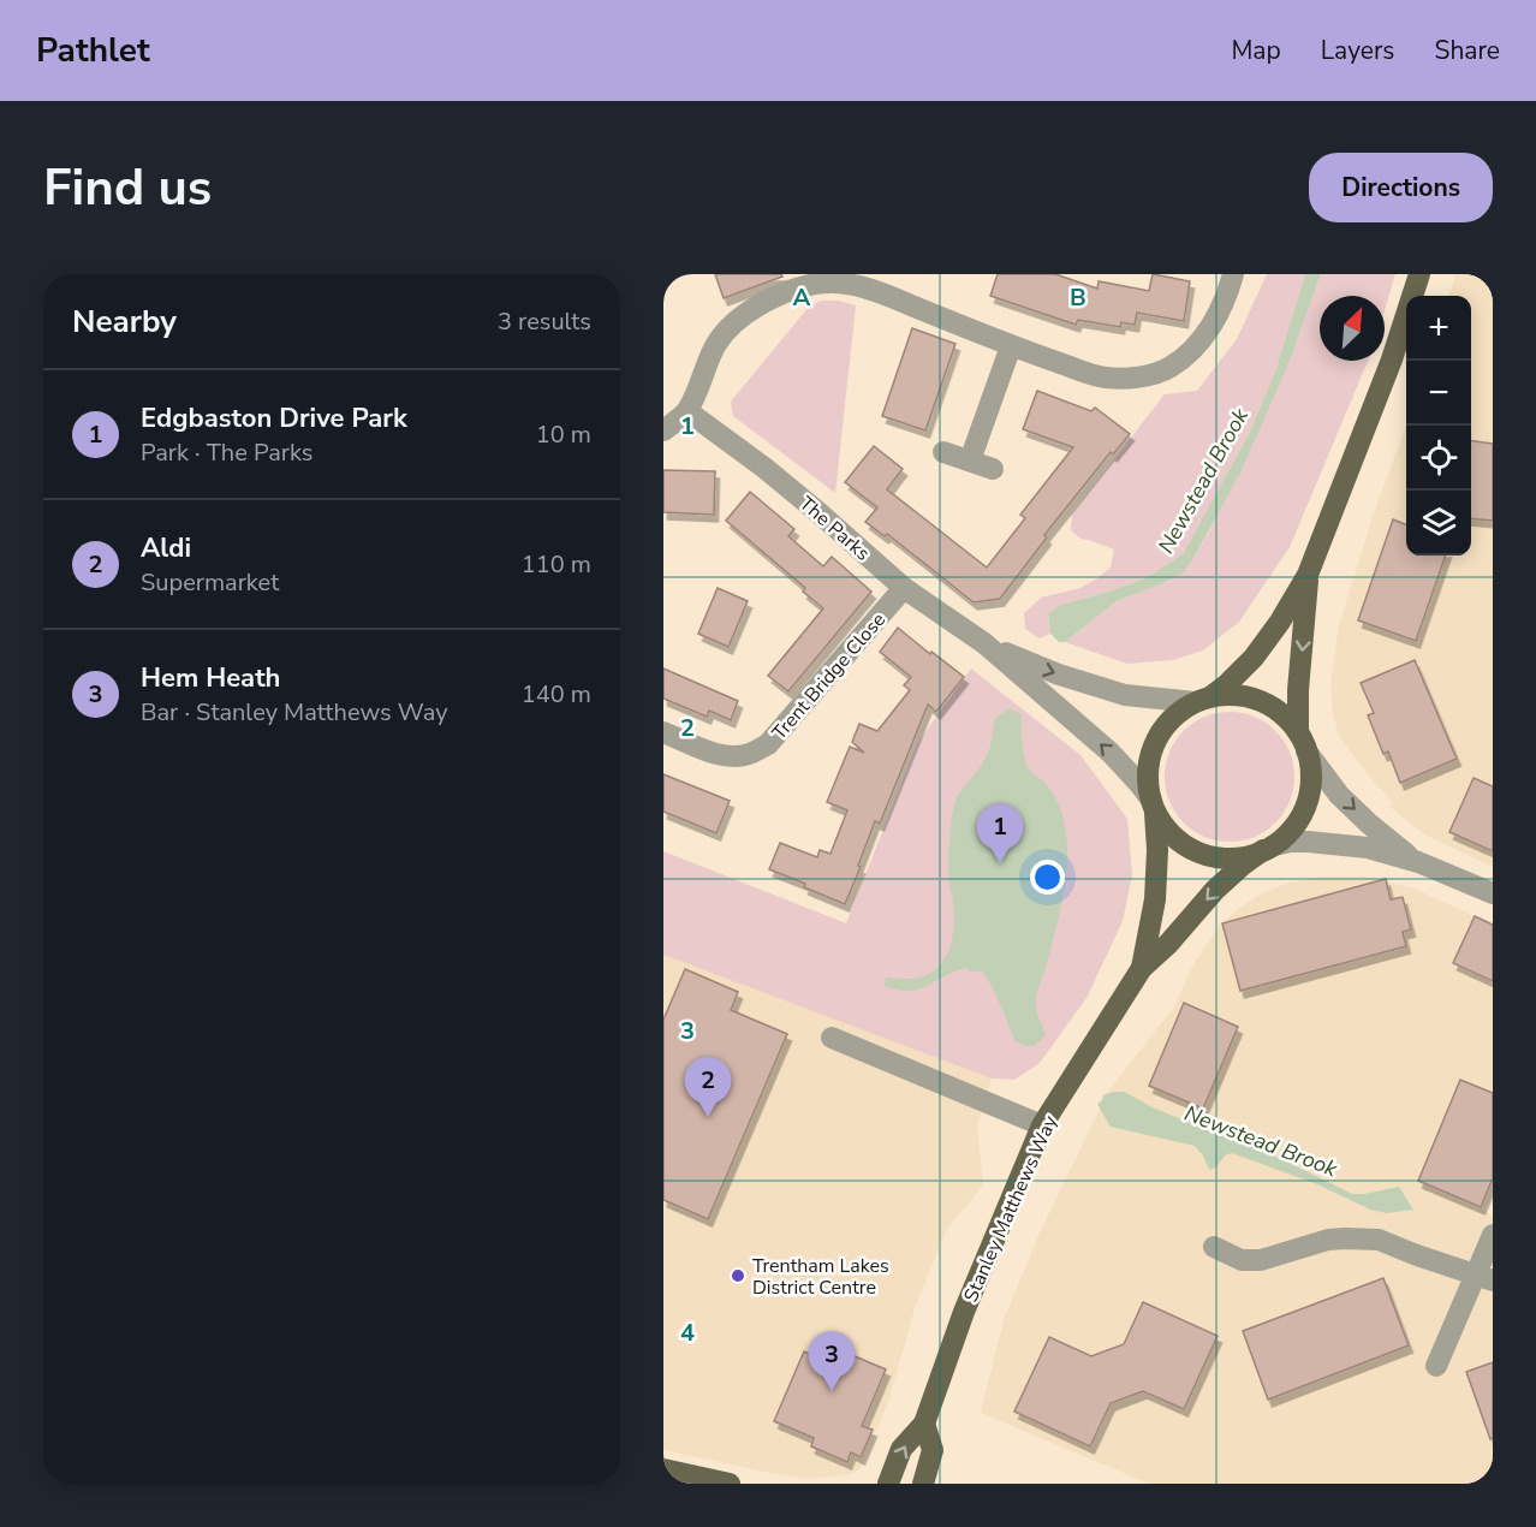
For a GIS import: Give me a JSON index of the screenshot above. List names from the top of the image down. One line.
{"streets":{"main road":["Stanley Matthews Way"],"street":["The Parks","Trent Bridge Close"]},"crossings":[["The Parks","Trent Bridge Close"],["The Parks","Stanley Matthews Way"]],"water":["Newstead Brook"],"places":["Trentham Lakes District Centre"],"north":"top right","page":{"header":"Pathlet","nav":["Map","Layers","Share"],"buttons":"Directions","title":"Find us","heading":["Nearby","3 results"],"map_buttons":["+","−"],"list":[{"mark":"1","name":"Edgbaston Drive Park","note":"Park · The Parks","value":"10 m"},{"mark":"2","name":"Aldi","note":"Supermarket","value":"110 m"},{"mark":"3","name":"Hem Heath","note":"Bar · Stanley Matthews Way","value":"140 m"}],"pins":["1","2","3"]},"grid":{"columns":["A","B"],"rows":["1","2","3","4"]}}
